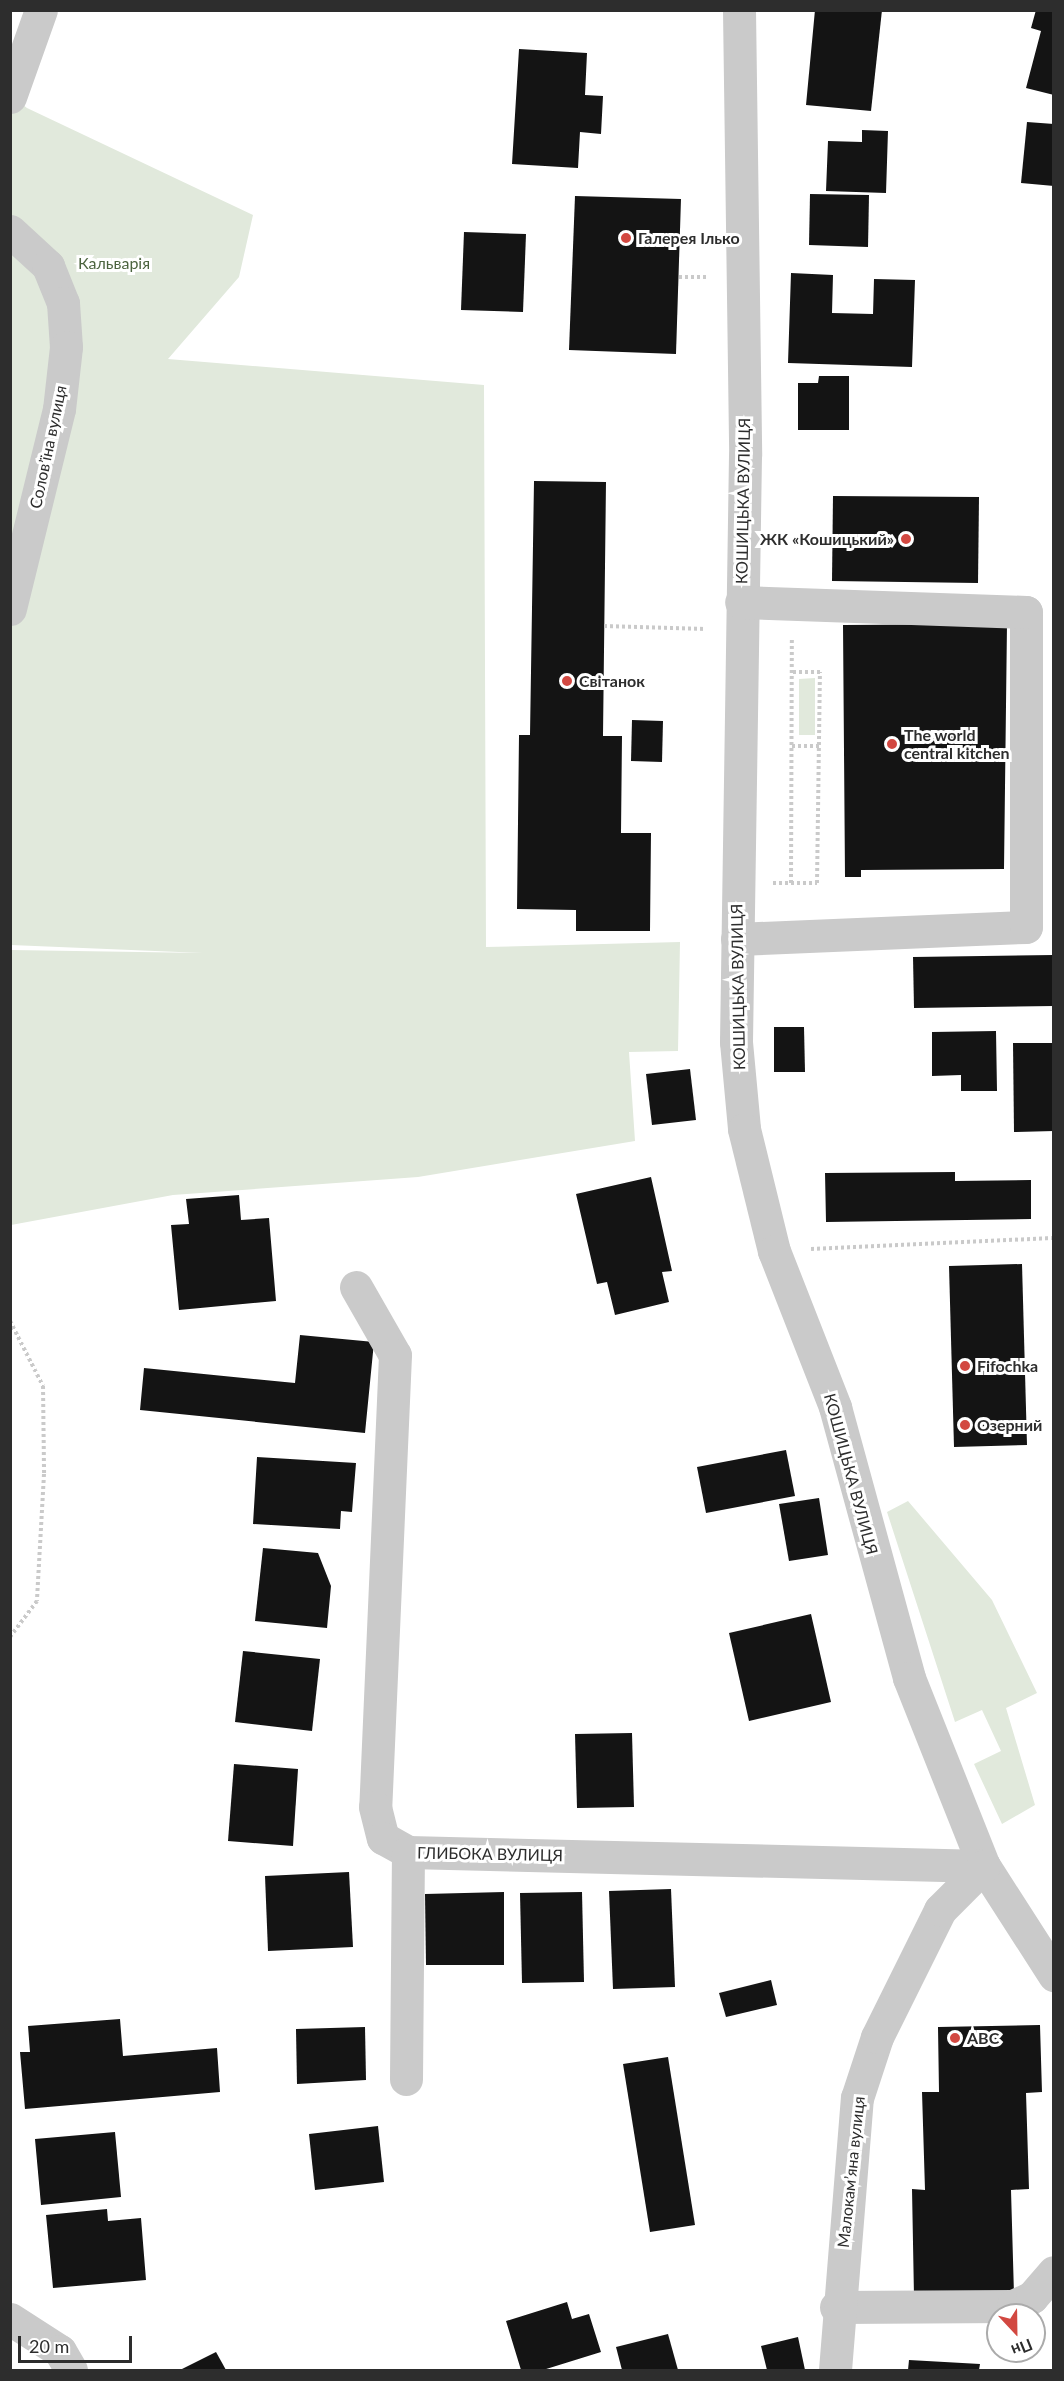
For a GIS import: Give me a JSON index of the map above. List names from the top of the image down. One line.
{"streets":{"street":["Соловʼїна вулиця","КОШИЦЬКА ВУЛИЦЯ","ГЛИБОКА ВУЛИЦЯ","Малокамʼяна вулиця"]},"crossings":[["КОШИЦЬКА ВУЛИЦЯ","ГЛИБОКА ВУЛИЦЯ"],["КОШИЦЬКА ВУЛИЦЯ","Малокамʼяна вулиця"],["ГЛИБОКА ВУЛИЦЯ","Малокамʼяна вулиця"]],"parks":["Кальварія"],"places":["Галерея Ілько","ЖК «Кошицький»","Світанок","The world central kitchen","Fifochka","Озерний","ABC"],"scale_bar":"20 m","north":"bottom"}
